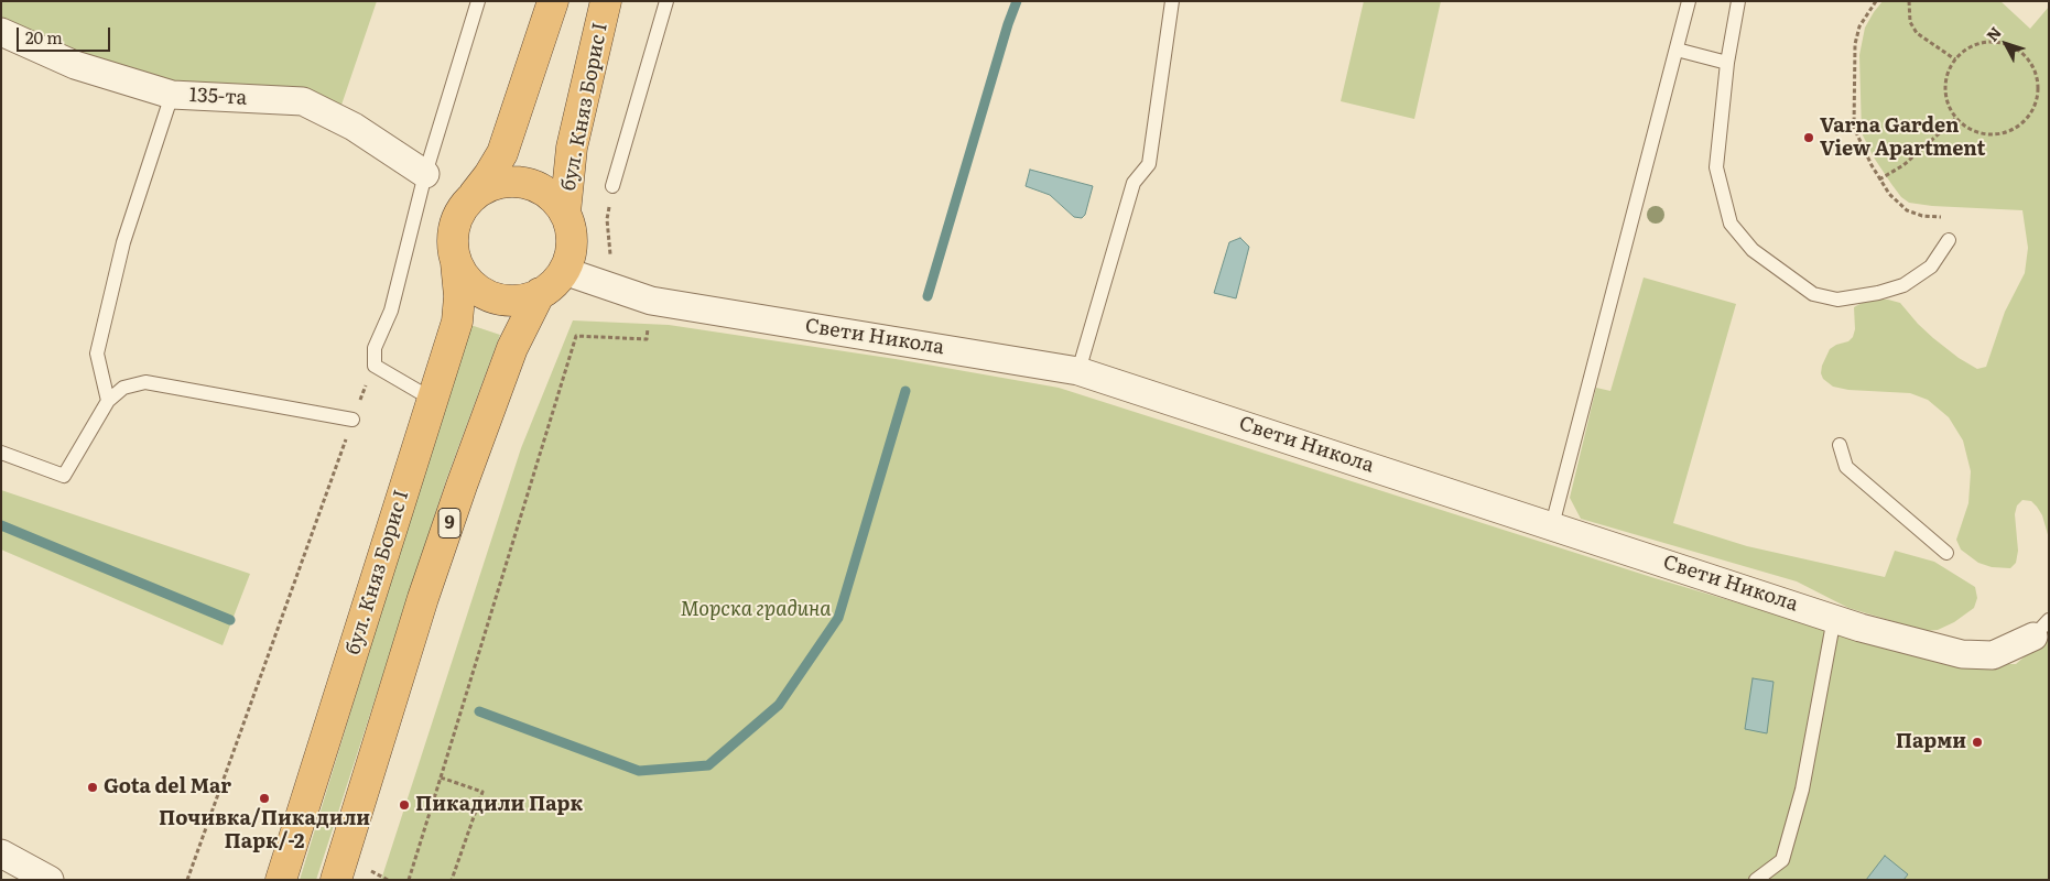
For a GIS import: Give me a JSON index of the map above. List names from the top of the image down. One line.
{"streets":{"highway":["бул. Княз Борис I","9"],"street":["135-та","Свети Никола"]},"crossings":[["бул. Княз Борис I","Свети Никола"],["бул. Княз Борис I","9"],["Свети Никола","9"]],"parks":["Морска градина"],"places":["Varna Garden View Apartment","Парми","Gota del Mar","Почивка/Пикадили Парк/-2","Пикадили Парк"],"scale_bar":"20 m","north":"top left"}
